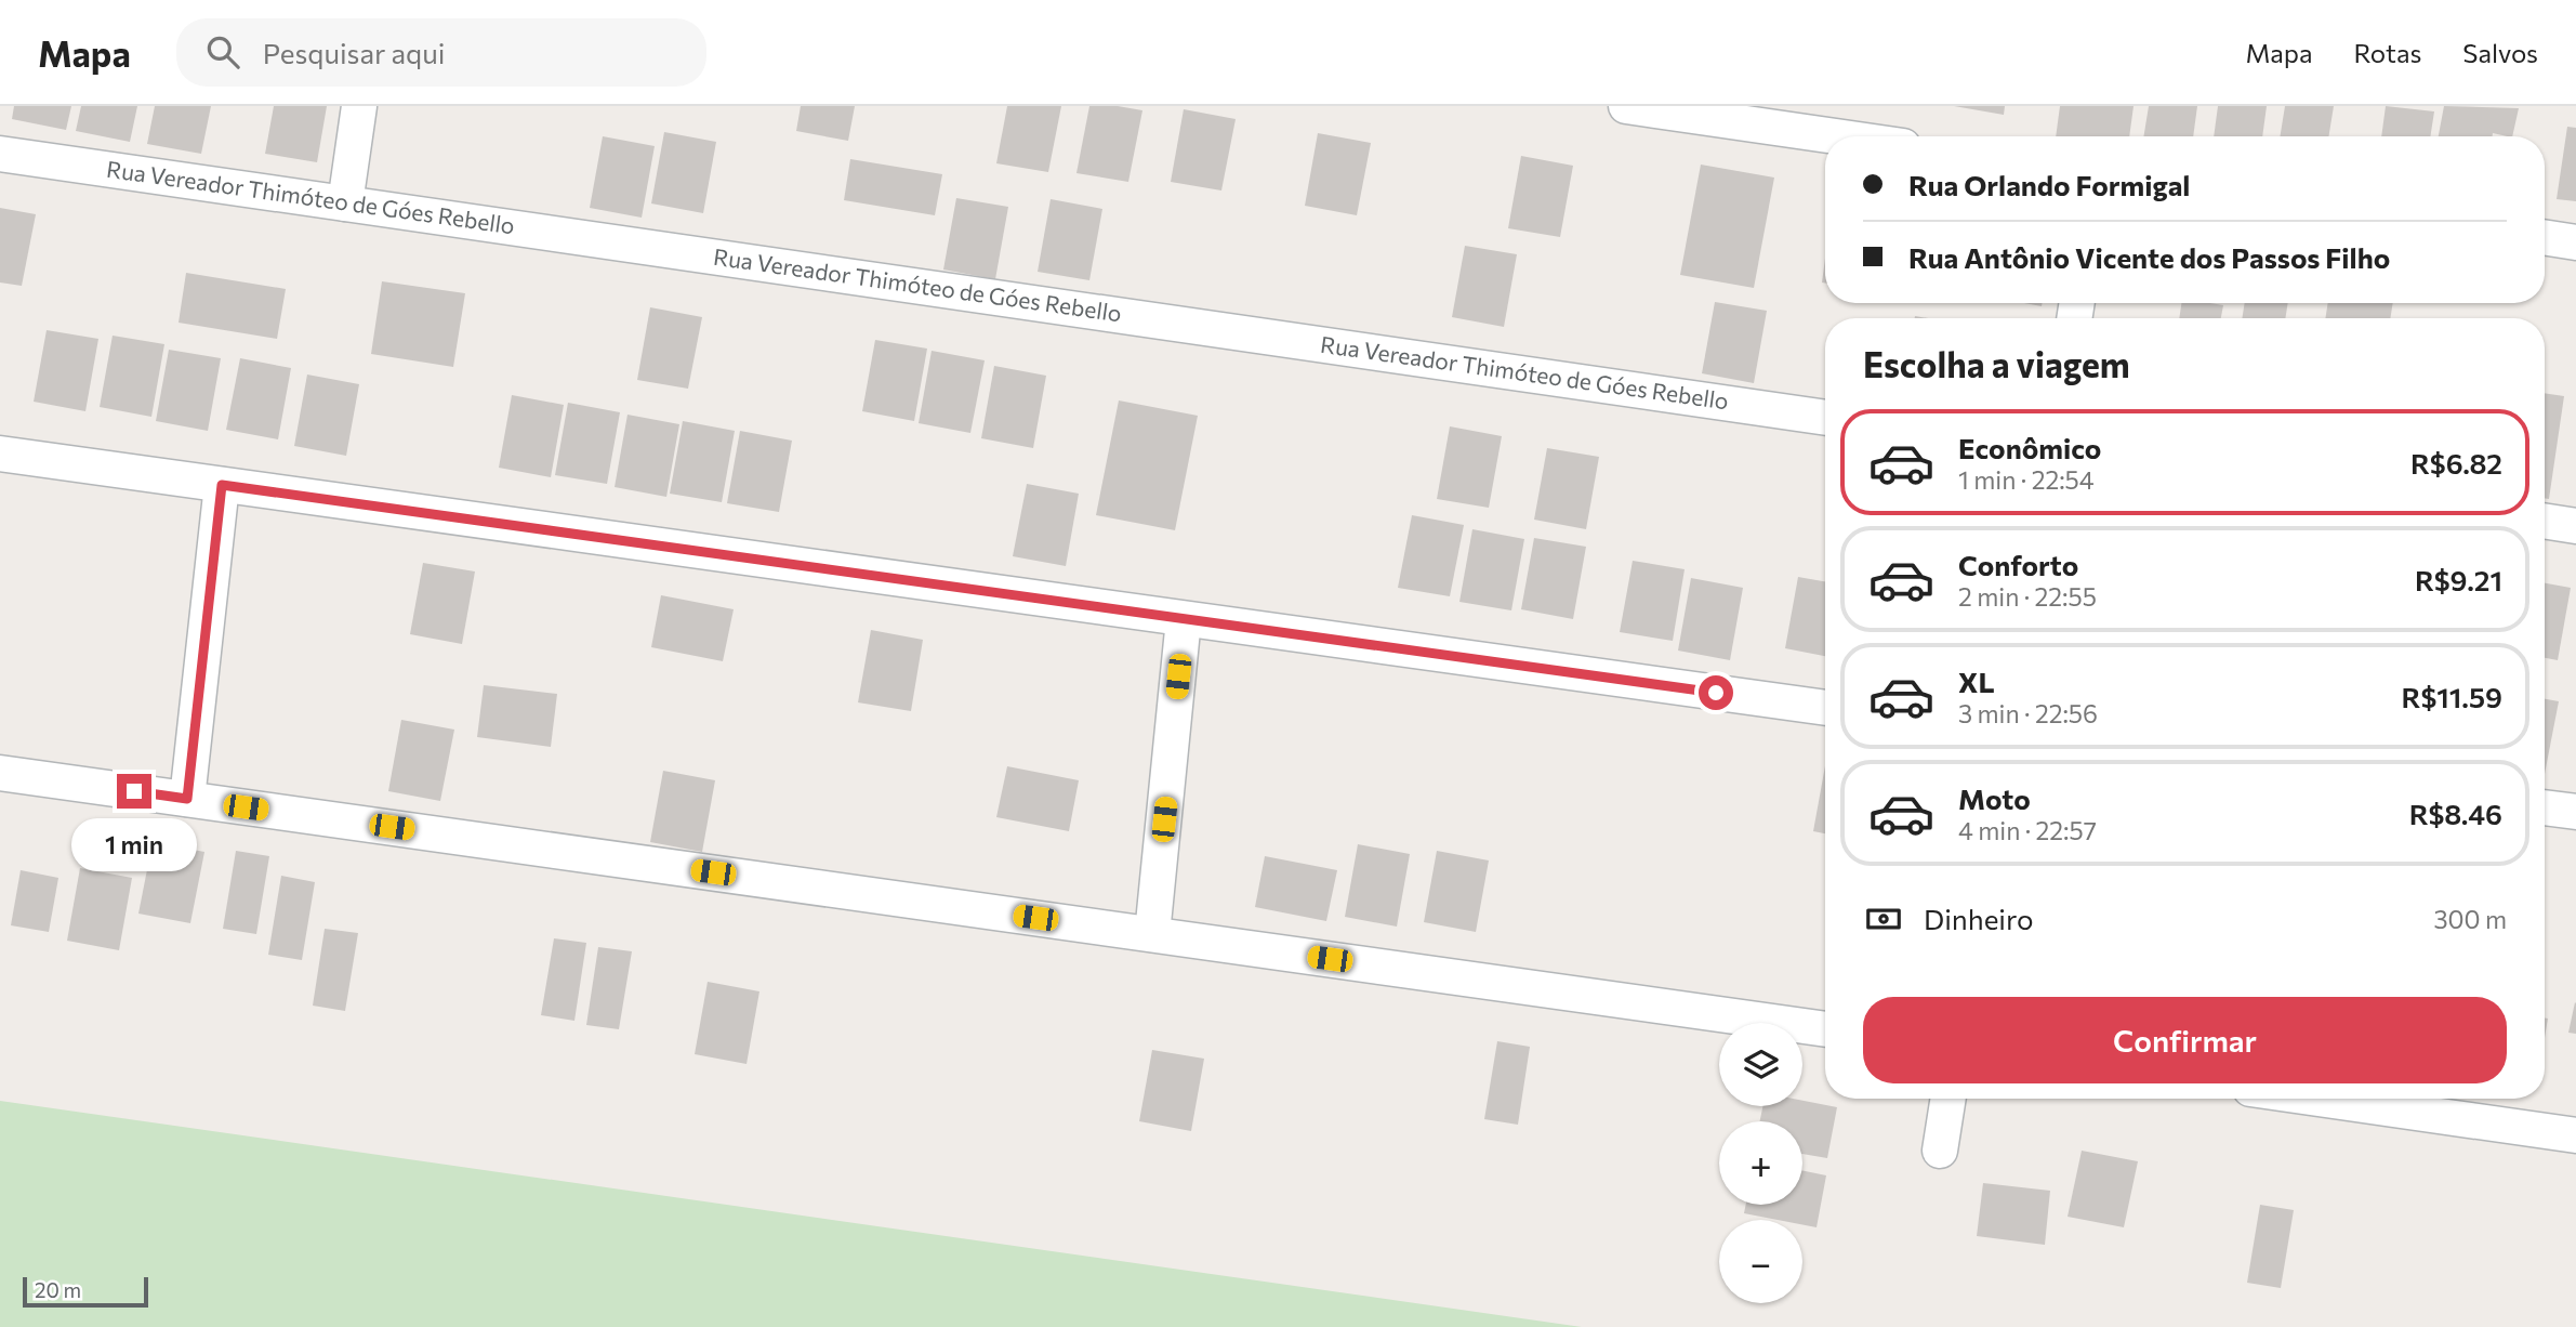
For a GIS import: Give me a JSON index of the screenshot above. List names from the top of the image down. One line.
{"streets":{"street":["Rua Vereador Thimóteo de Góes Rebello"]},"scale_bar":"20 m","page":{"header":"Mapa","search":"Pesquisar aqui","nav":["Mapa","Rotas","Salvos"],"banner":["Rua Orlando Formigal","Rua Antônio Vicente dos Passos Filho"],"heading":"Escolha a viagem","list":[{"name":"Econômico","note":"1 min · 22:54","value":"R$6.82"},{"name":"Conforto","note":"2 min · 22:55","value":"R$9.21"},{"name":"XL","note":"3 min · 22:56","value":"R$11.59"},{"name":"Moto","note":"4 min · 22:57","value":"R$8.46"}],"bubble":"1 min","pay":["Dinheiro","300 m"],"buttons":"Confirmar","map_buttons":["+","−"],"scale":"20 m"}}
